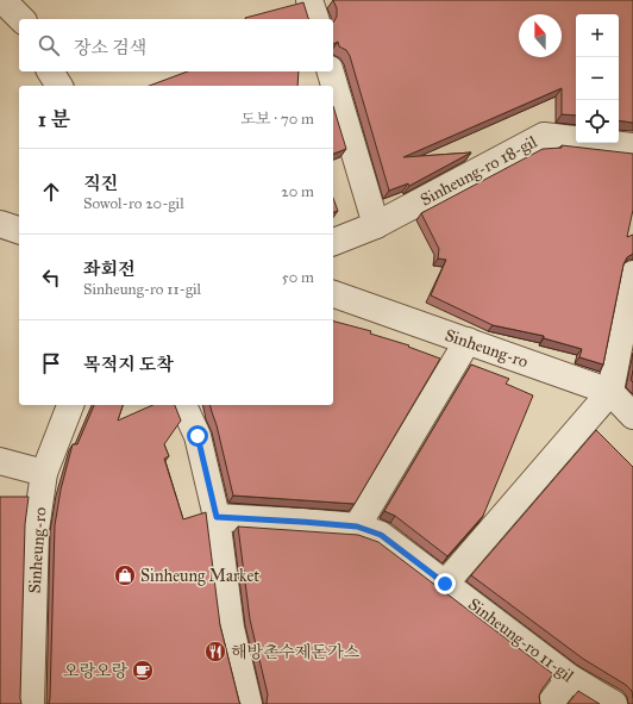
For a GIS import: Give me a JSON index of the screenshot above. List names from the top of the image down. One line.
{"streets":{"street":["Sinheung-ro 18-gil","Sinheung-ro","Sinheung-ro 11-gil"]},"places":{"shop":["Sinheung Market"],"restaurant":["해방촌수제돈가스"],"cafe":["오랑오랑"]},"north":"top","page":{"map_buttons":["+","−"],"search":"장소 검색","heading":["1 분","도보 · 70 m"],"list":[["직진","Sowol-ro 20-gil","20 m"],["좌회전","Sinheung-ro 11-gil","50 m"],"목적지 도착"]}}
